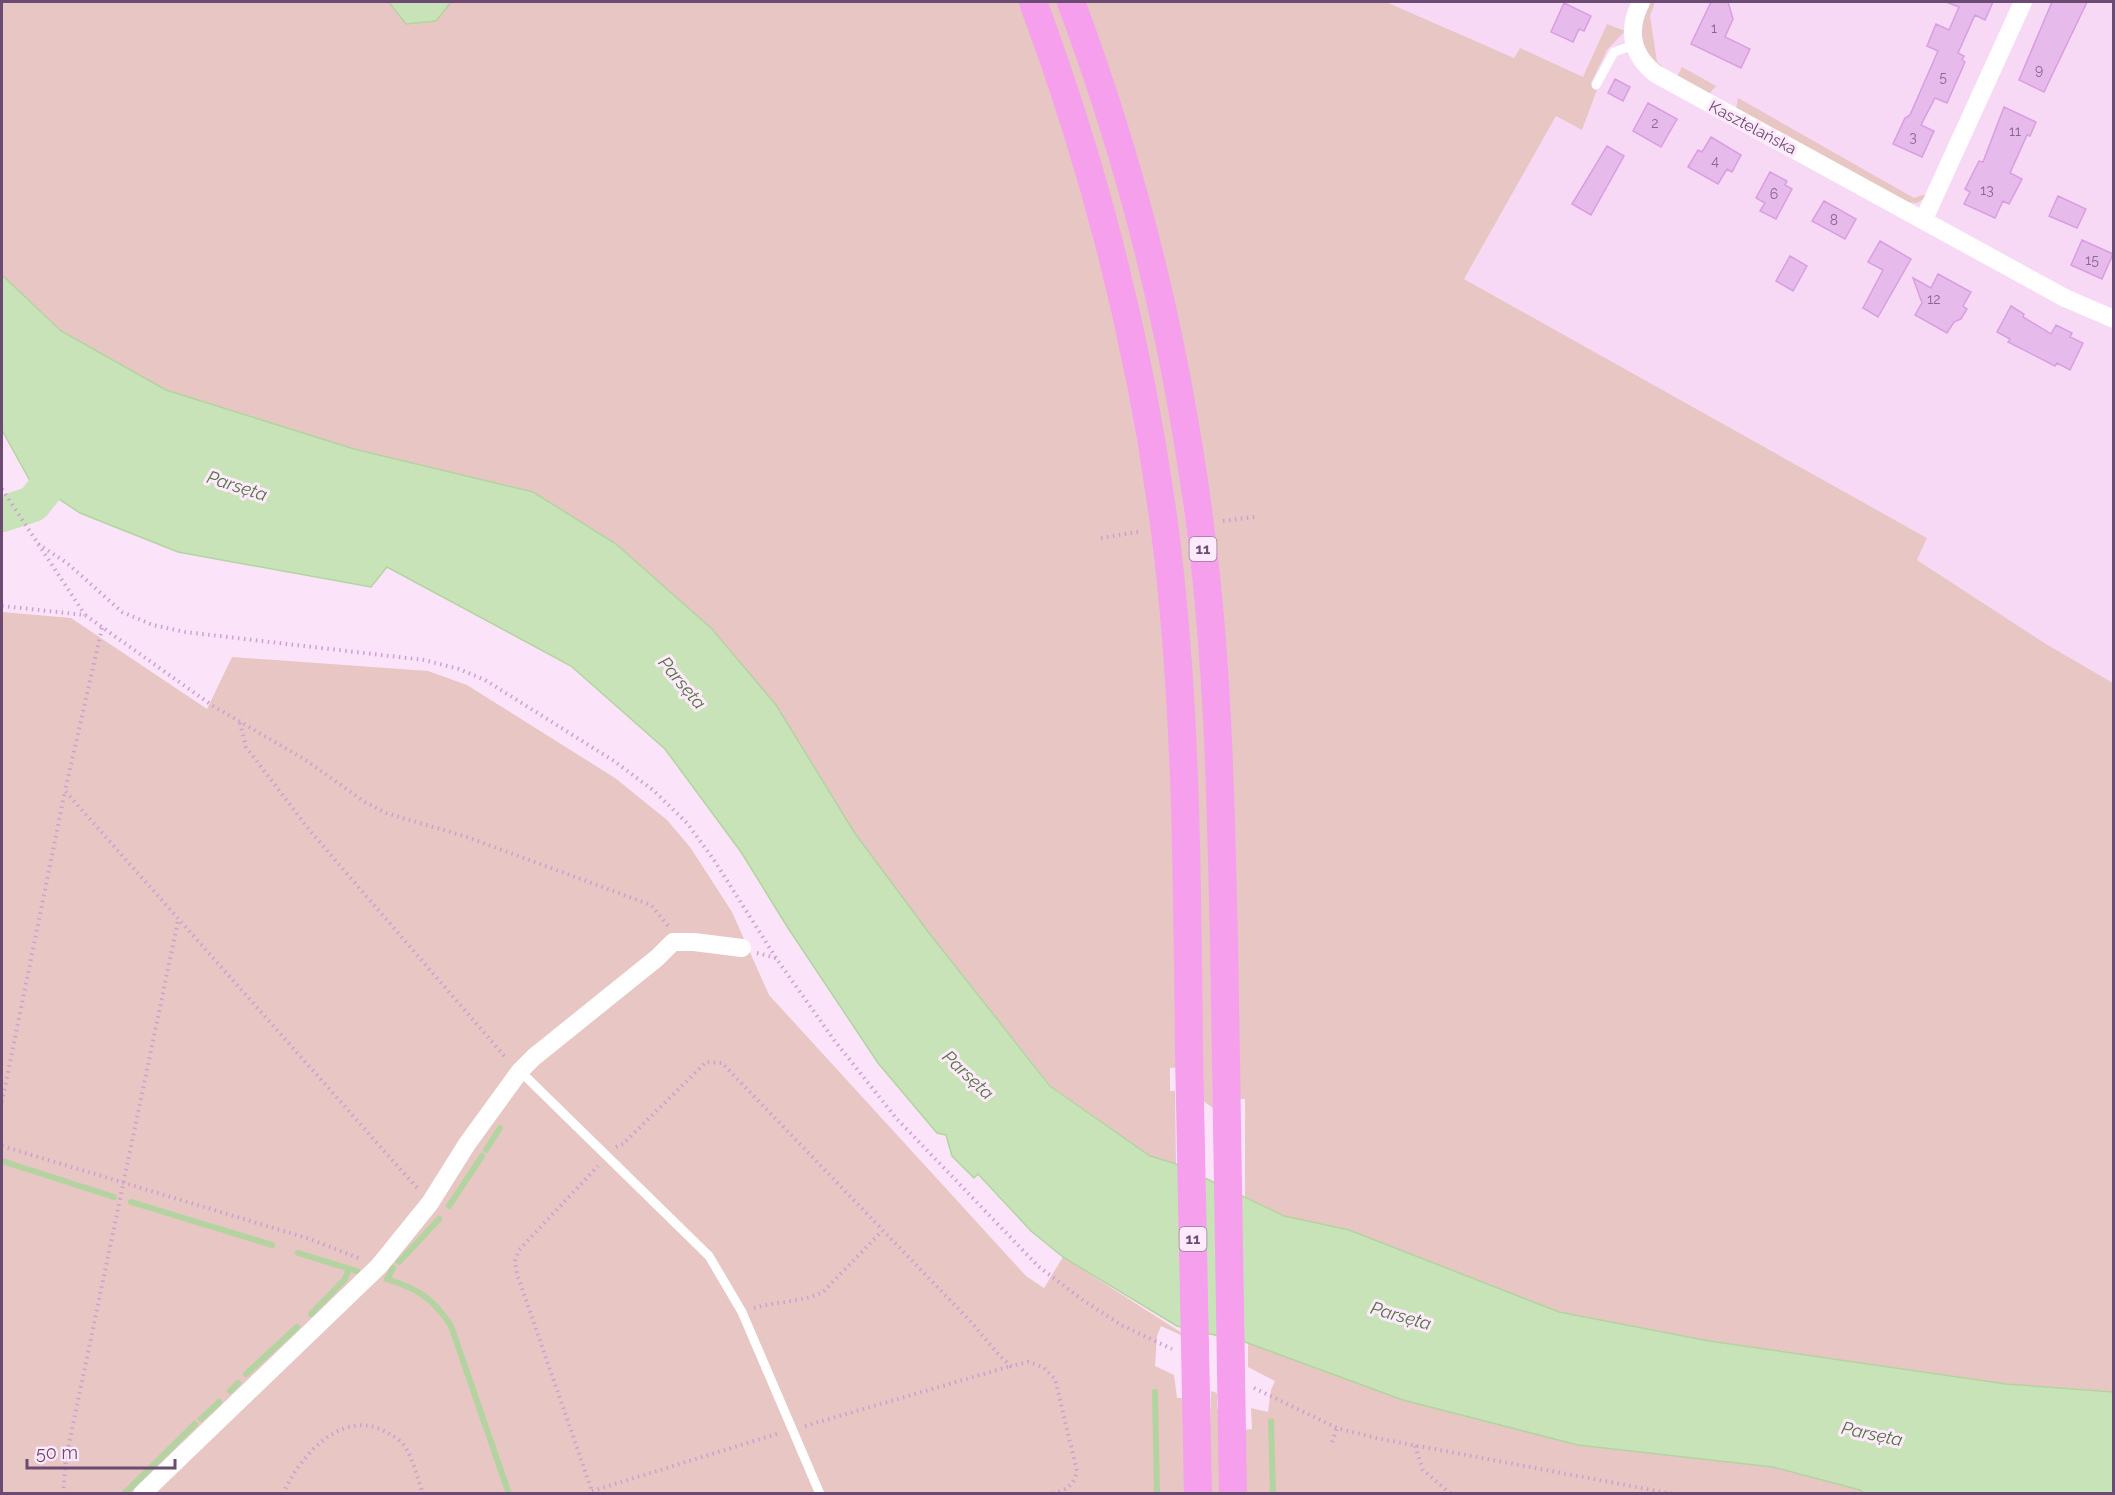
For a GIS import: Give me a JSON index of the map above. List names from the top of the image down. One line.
{"streets":{"main road":["11"],"street":["Kasztelańska"]},"water":["Parsęta"],"house_numbers":["1","9","5","2","11","3","4","13","6","8","15","12"],"scale_bar":"50 m"}
